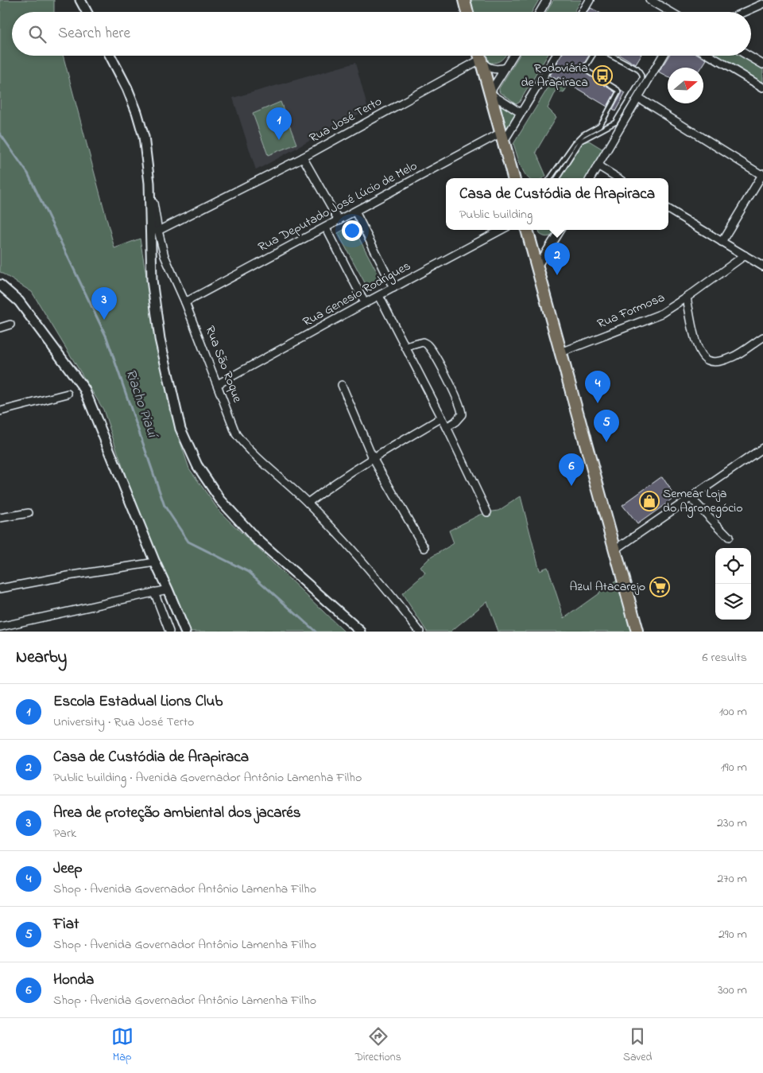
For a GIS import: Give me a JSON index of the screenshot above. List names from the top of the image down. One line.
{"streets":{"main road":["Rua São Roque"],"street":["Rua José Terto","Rua Deputado José Lúcio de Melo","Rua Genesio Rodrigues","Rua Formosa"]},"crossings":[["Rua José Terto","Rua São Roque"],["Rua Deputado José Lúcio de Melo","Rua São Roque"],["Rua Genesio Rodrigues","Rua São Roque"]],"water":["Riacho Piauí"],"places":{"bus stop":["Rodoviária de Arapiraca"],"shop":["Semear Loja do Agronegócio"],"supermarket":["Azul Atacarejo"]},"north":"right","page":{"search":"Search here","pins":["1","2","3","4","5","6"],"popup":["Casa de Custódia de Arapiraca","Public building"],"heading":["Nearby","6 results"],"list":[{"mark":"1","name":"Escola Estadual Lions Club","note":"University · Rua José Terto","value":"100 m"},{"mark":"2","name":"Casa de Custódia de Arapiraca","note":"Public building · Avenida Governador Antônio Lamenha Filho","value":"190 m"},{"mark":"3","name":"Area de proteção ambiental dos jacarés","note":"Park","value":"230 m"},{"mark":"4","name":"Jeep","note":"Shop · Avenida Governador Antônio Lamenha Filho","value":"270 m"},{"mark":"5","name":"Fiat","note":"Shop · Avenida Governador Antônio Lamenha Filho","value":"290 m"},{"mark":"6","name":"Honda","note":"Shop · Avenida Governador Antônio Lamenha Filho","value":"300 m"}],"nav":["Map","Directions","Saved"]}}
